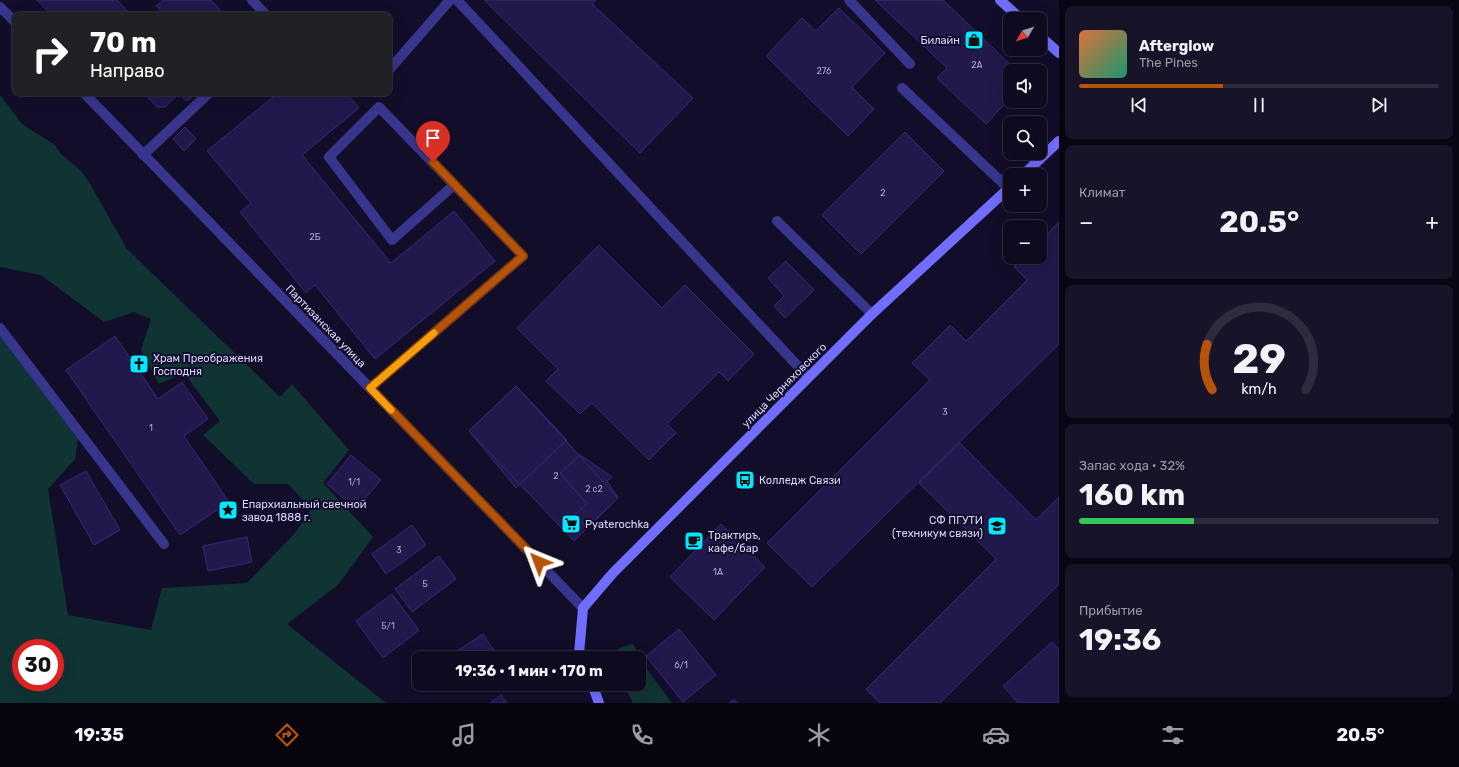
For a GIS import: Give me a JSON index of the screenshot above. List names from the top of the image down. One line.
{"streets":{"main road":["улица Черняховского"],"street":["Партизанская улица"]},"crossings":[["Партизанская улица","улица Черняховского"]],"places":{"shop":["Билайн"],"church":["Храм Преображения Господня"],"bus stop":["Колледж Связи"],"place":["Епархиальный свечной завод 1888 г."],"supermarket":["Pyaterochka"],"school or university":["СФ ПГУТИ (техникум связи)"],"cafe":["Трактиръ, кафе/бар"]},"house_numbers":["2А","276","2","2Б","3","1","2","1/1","2 с2","3","1А","5","5/1","6/1"],"north":"bottom left","page":{"map_buttons":["+","−"],"turn":["70 m","Направо"],"song":["Afterglow","The Pines"],"tile":["Климат",["Запас хода · 32%","160 km"],["Прибытие","19:36"]],"heat":["−","20.5°","+"],"limit":"30","trip":"19:36 · 1 мин · 170 m","tabs":["19:35","20.5°"],"gauge":["29","km/h"]}}
